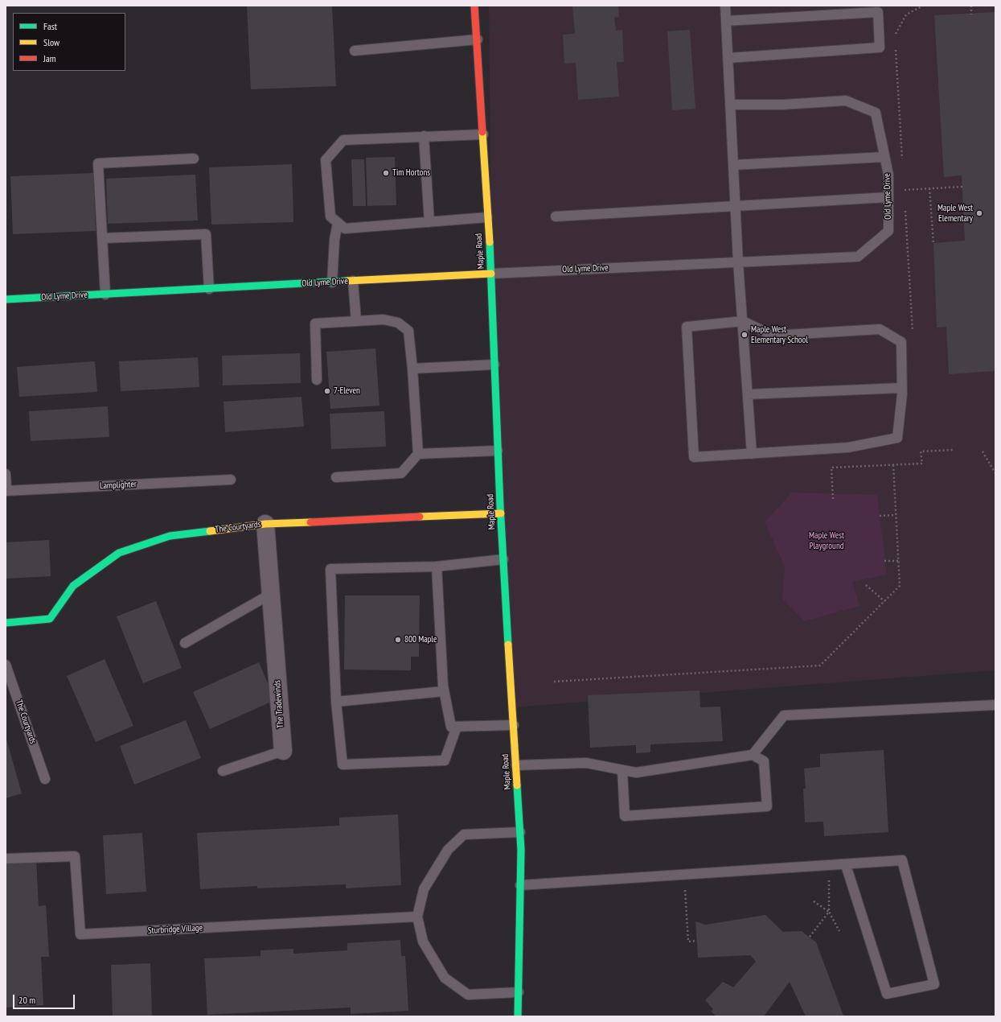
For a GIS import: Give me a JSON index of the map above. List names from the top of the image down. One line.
{"streets":{"main road":["Old Lyme Drive","Maple Road","The Courtyards"],"street":["The Tradewinds"],"lane":["Lamplighter","Sturbridge Village"]},"crossings":[["Old Lyme Drive","Maple Road"],["Maple Road","The Courtyards"],["The Courtyards","The Tradewinds"]],"parks":["Maple West Playground"],"places":["Tim Hortons","Maple West Elementary","Maple West Elementary School","7-Eleven","800 Maple"],"legend":["Fast","Slow","Jam"],"scale_bar":"20 m"}
